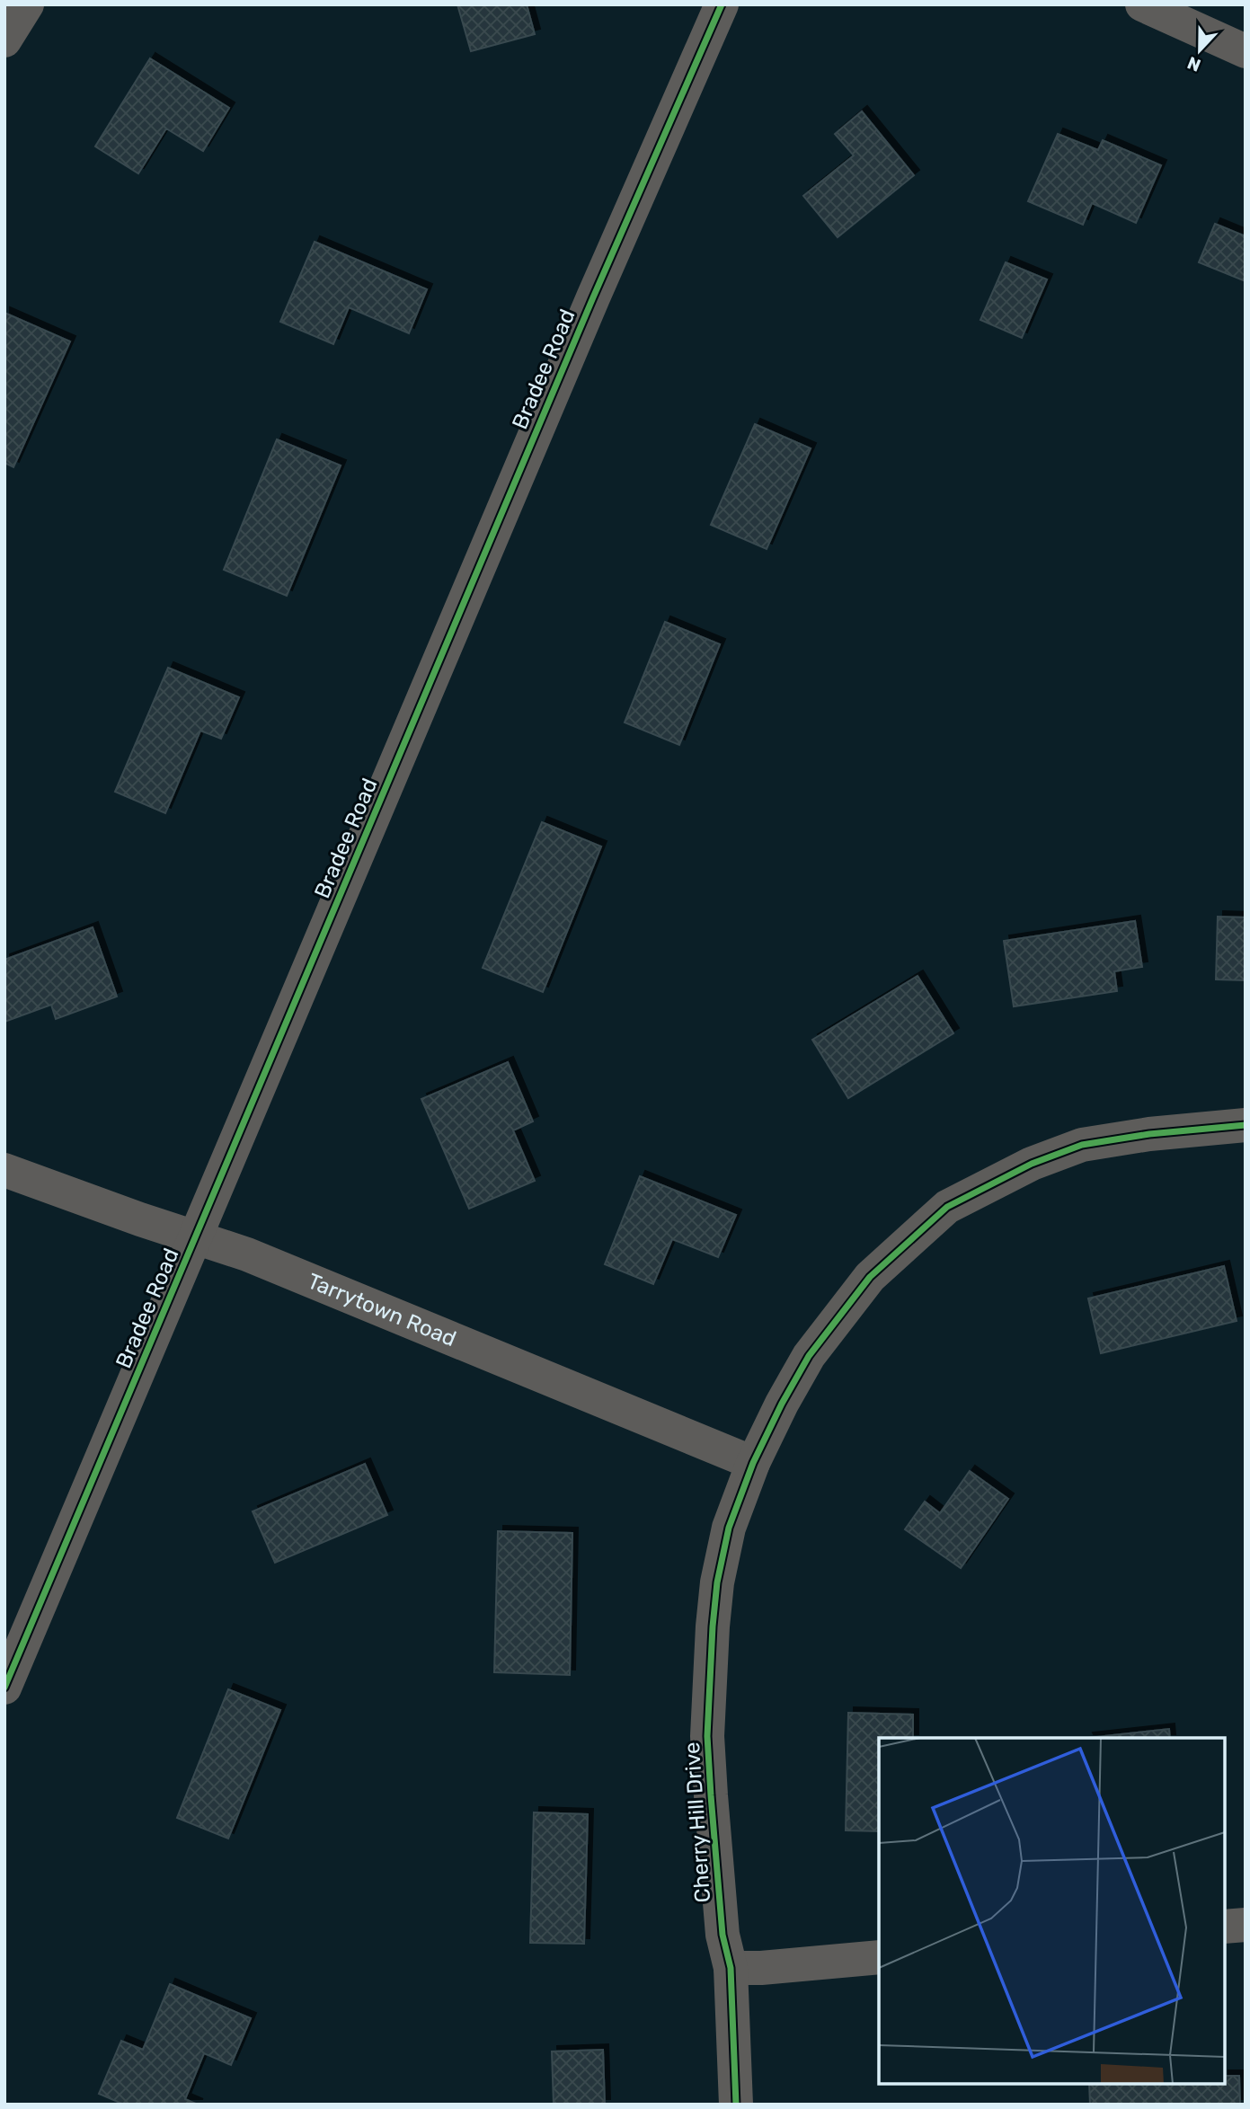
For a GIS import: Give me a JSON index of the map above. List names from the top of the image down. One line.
{"streets":{"street":["Bradee Road","Tarrytown Road","Cherry Hill Drive"]},"crossings":[["Bradee Road","Tarrytown Road"],["Tarrytown Road","Cherry Hill Drive"]],"north":"bottom"}
